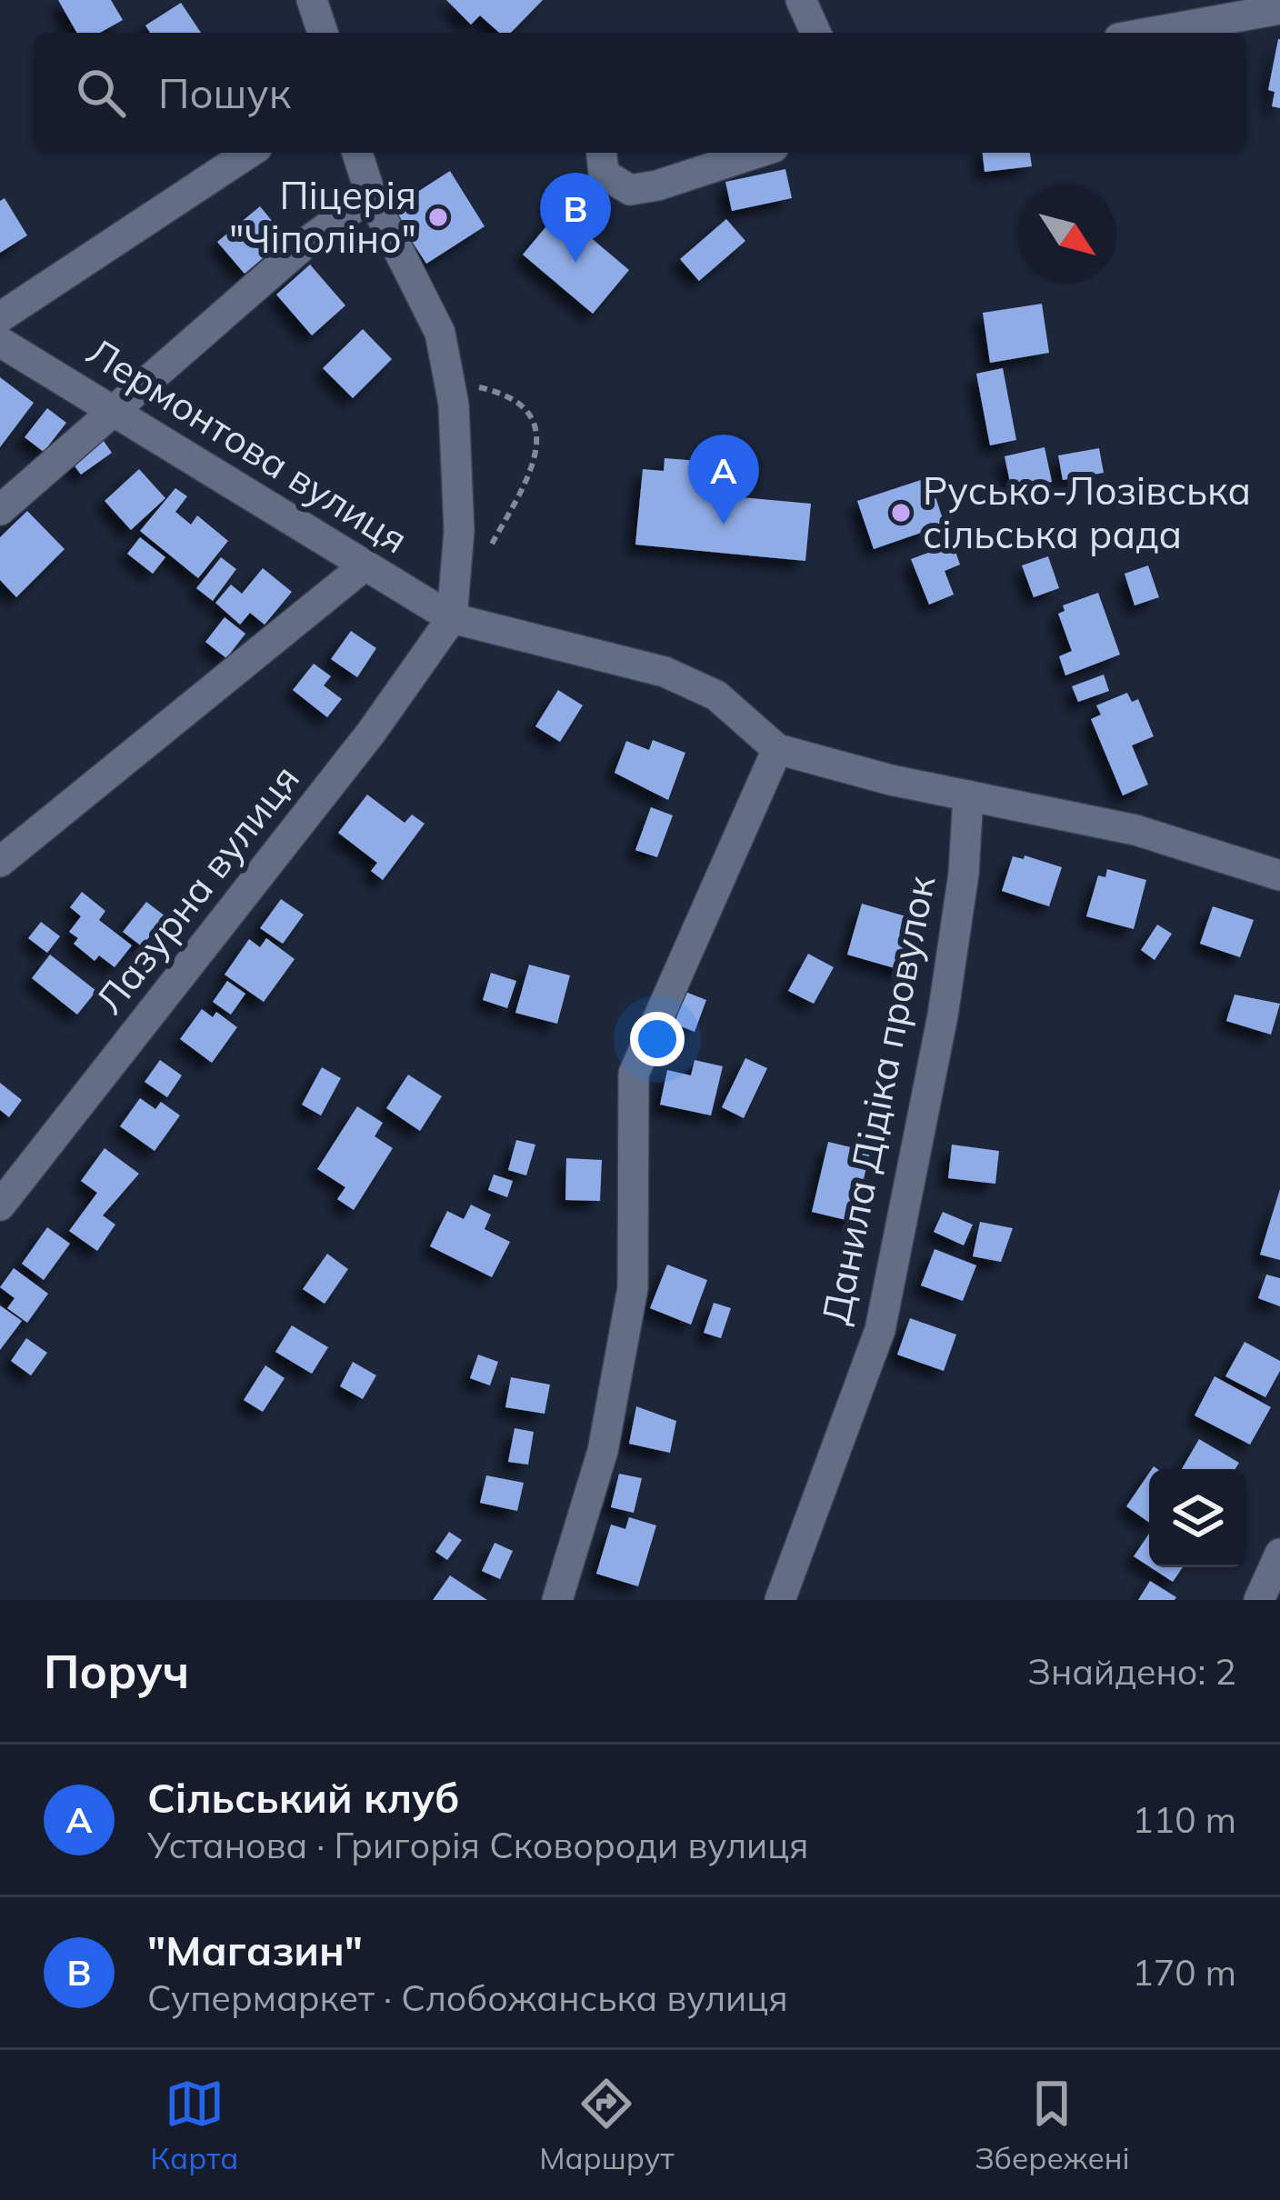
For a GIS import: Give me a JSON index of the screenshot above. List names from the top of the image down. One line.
{"streets":{"street":["Лермонтова вулиця","Лазурна вулиця","Данила Дідіка провулок"]},"crossings":[["Лермонтова вулиця","Лазурна вулиця"]],"places":["Піцерія \"Чіполіно\"","Русько-Лозівська сільська рада"],"north":"bottom right","page":{"search":"Пошук","pins":["B","A"],"heading":["Поруч","Знайдено: 2"],"list":[{"mark":"A","name":"Сільський клуб","note":"Установа · Григорія Сковороди вулиця","value":"110 m"},{"mark":"B","name":"\"Магазин\"","note":"Супермаркет · Слобожанська вулиця","value":"170 m"}],"nav":["Карта","Маршрут","Збережені"]}}
